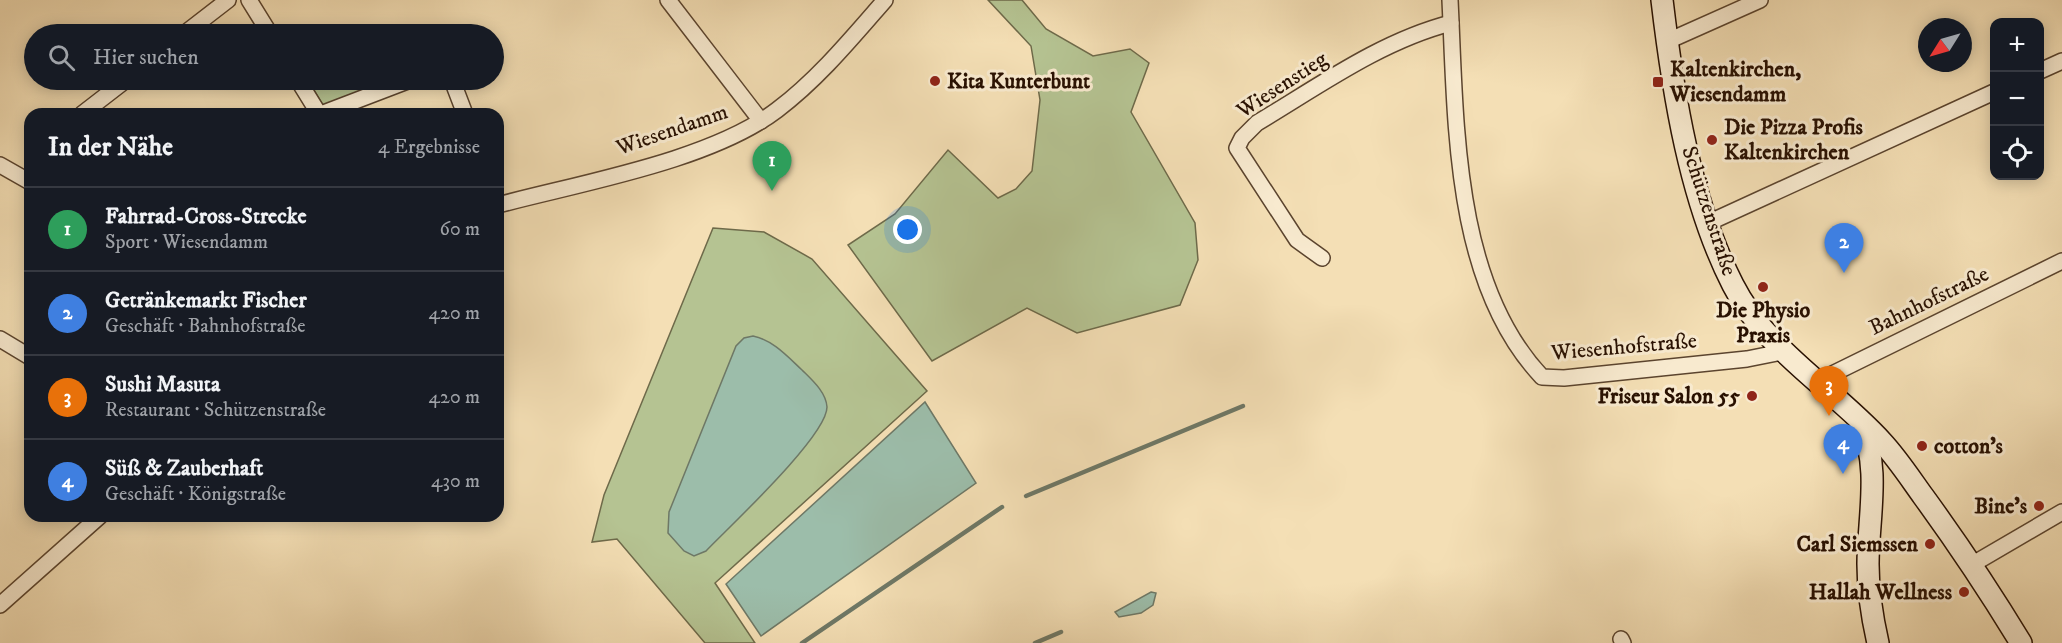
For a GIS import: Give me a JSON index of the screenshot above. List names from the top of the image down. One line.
{"streets":{"main road":["Schützenstraße"],"street":["Wiesenstieg","Wiesendamm","Bahnhofstraße","Wiesenhofstraße"]},"crossings":[["Wiesenstieg","Wiesenhofstraße"],["Schützenstraße","Bahnhofstraße"],["Schützenstraße","Wiesenhofstraße"]],"places":{"other":["Kita Kunterbunt","Die Pizza Profis Kaltenkirchen","Die Physio Praxis","Friseur Salon 55","cotton's","Bine's","Carl Siemssen","Hallah Wellness"],"transit":["Kaltenkirchen, Wiesendamm"]},"north":"bottom left","page":{"map_buttons":["+","−"],"search":"Hier suchen","heading":["In der Nähe","4 Ergebnisse"],"pins":["1","2","3","4"],"list":[{"mark":"1","name":"Fahrrad-Cross-Strecke","note":"Sport · Wiesendamm","value":"60 m"},{"mark":"2","name":"Getränkemarkt Fischer","note":"Geschäft · Bahnhofstraße","value":"420 m"},{"mark":"3","name":"Sushi Masuta","note":"Restaurant · Schützenstraße","value":"420 m"},{"mark":"4","name":"Süß & Zauberhaft","note":"Geschäft · Königstraße","value":"430 m"}]}}
